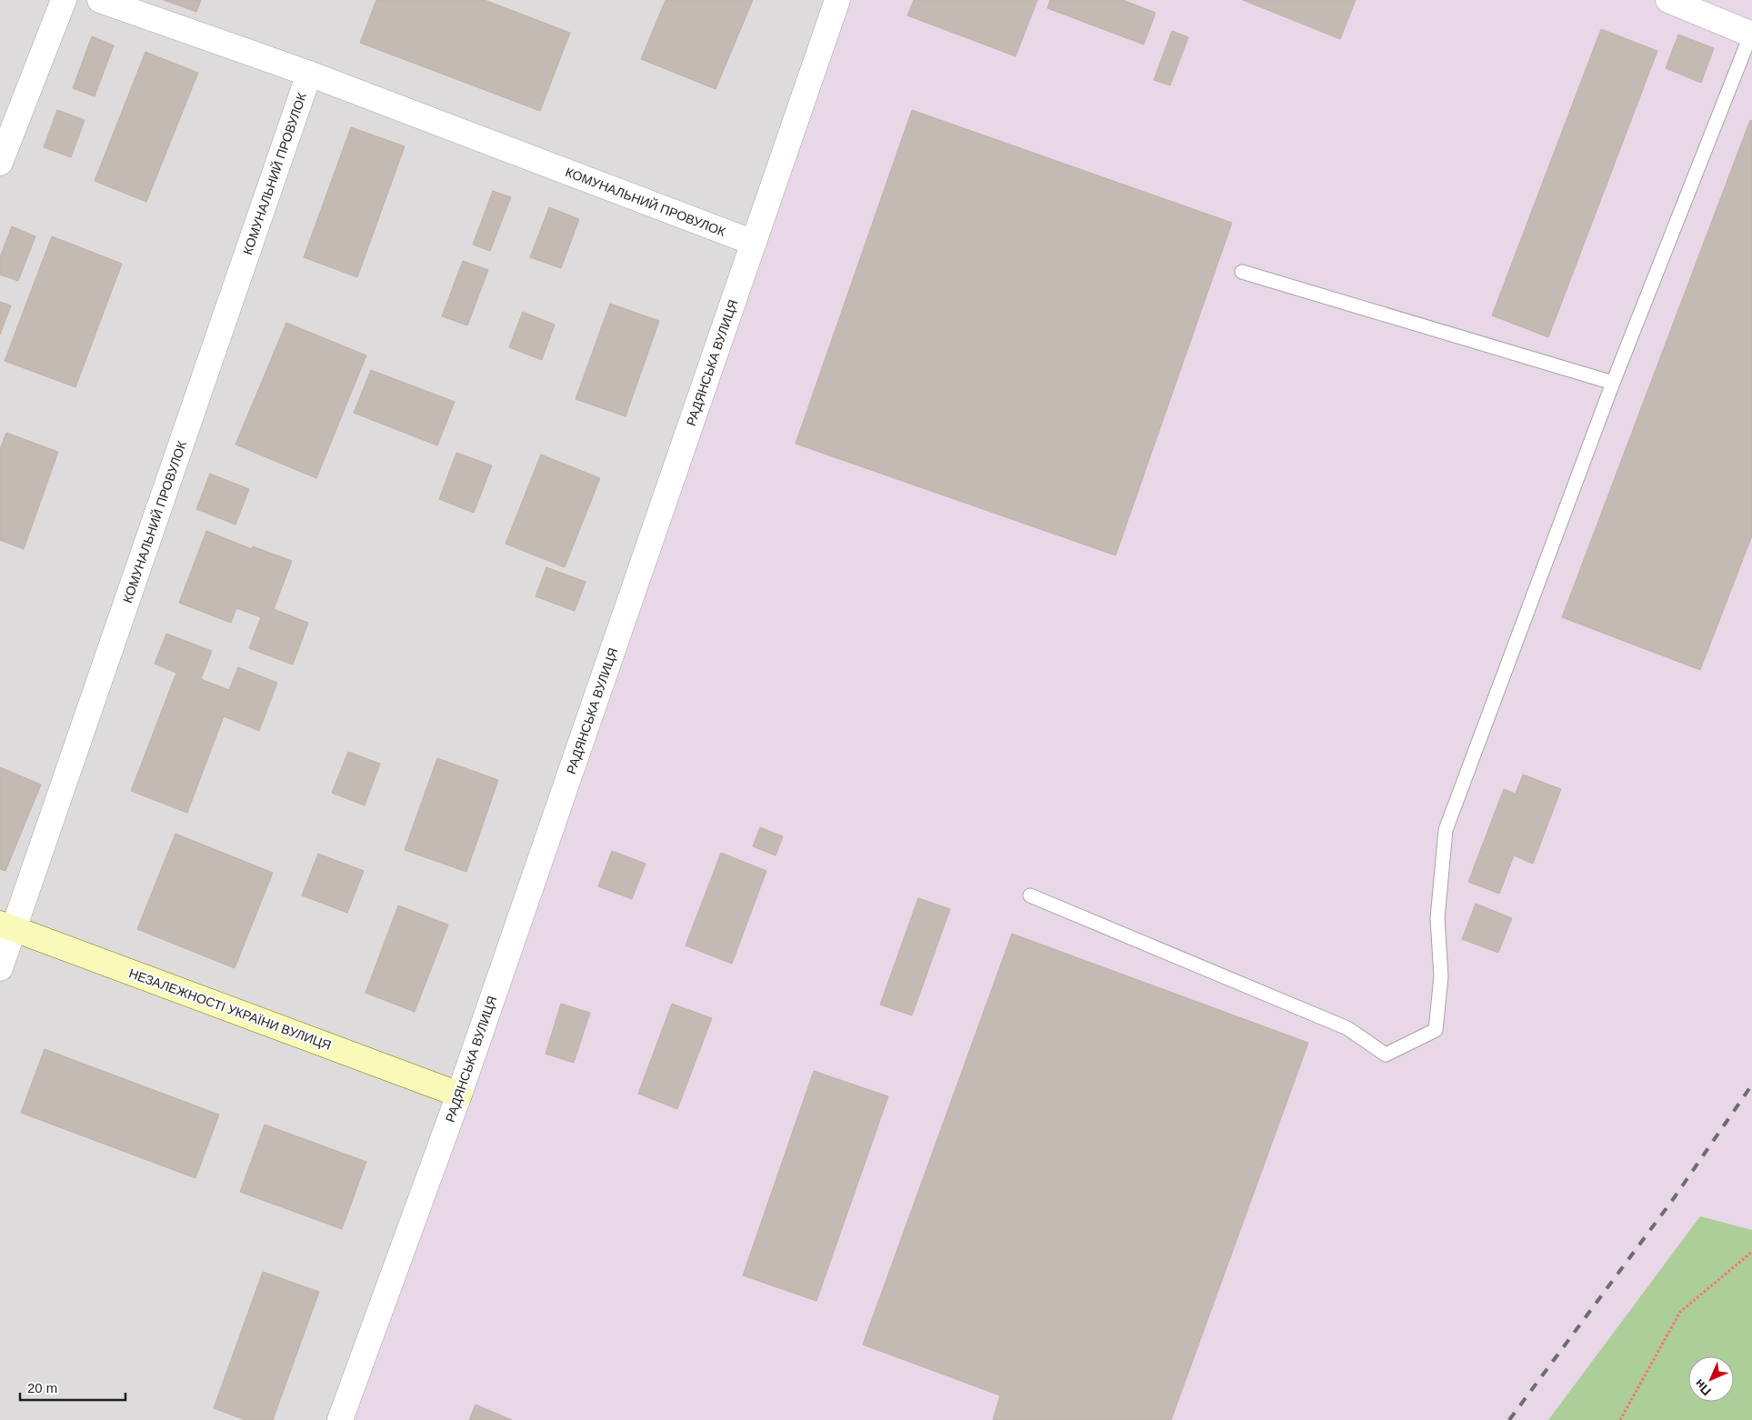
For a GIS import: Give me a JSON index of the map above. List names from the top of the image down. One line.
{"streets":{"street":["КОМУНАЛЬНИЙ ПРОВУЛОК","РАДЯНСЬКА ВУЛИЦЯ","НЕЗАЛЕЖНОСТІ УКРАЇНИ ВУЛИЦЯ"]},"crossings":[["КОМУНАЛЬНИЙ ПРОВУЛОК","РАДЯНСЬКА ВУЛИЦЯ"],["КОМУНАЛЬНИЙ ПРОВУЛОК","НЕЗАЛЕЖНОСТІ УКРАЇНИ ВУЛИЦЯ"],["РАДЯНСЬКА ВУЛИЦЯ","НЕЗАЛЕЖНОСТІ УКРАЇНИ ВУЛИЦЯ"]],"scale_bar":"20 m","north":"bottom left"}
